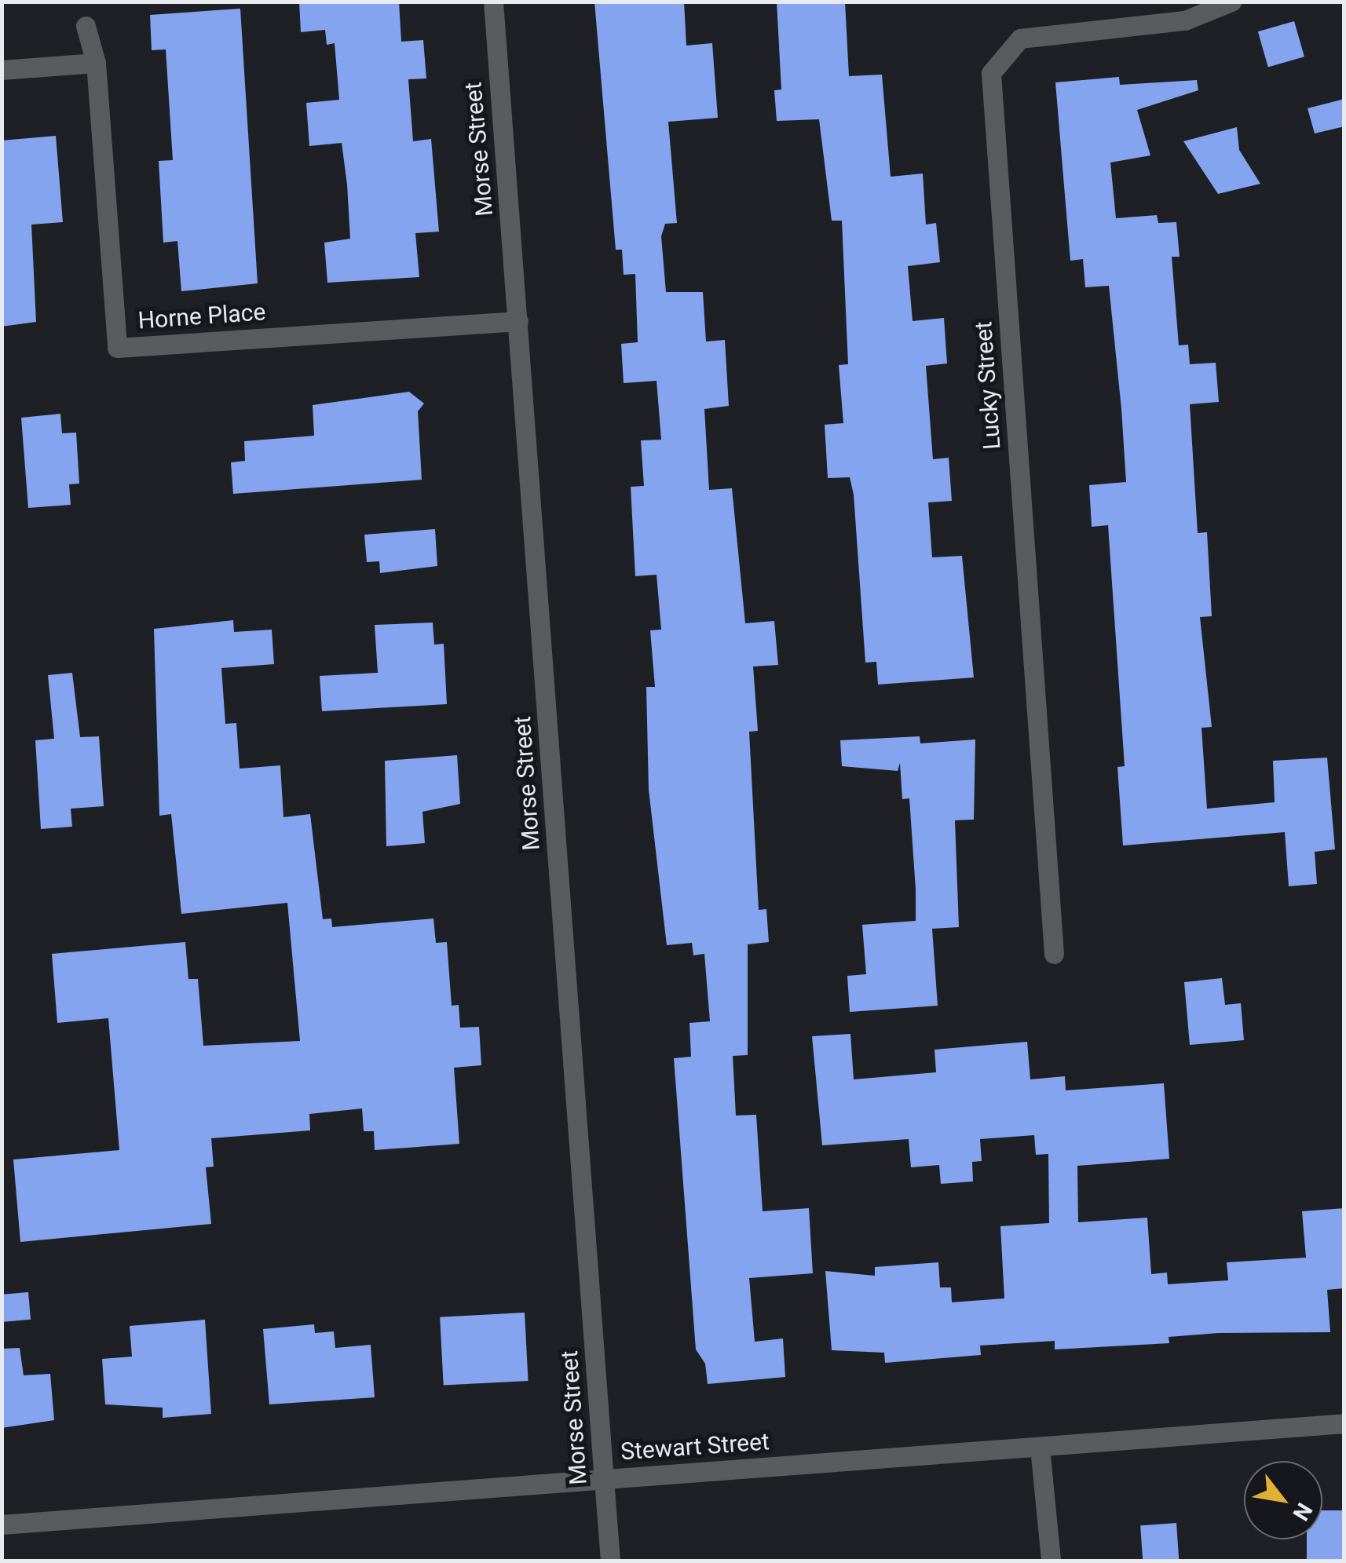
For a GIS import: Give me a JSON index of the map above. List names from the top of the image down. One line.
{"streets":{"street":["Morse Street","Horne Place","Lucky Street","Stewart Street"]},"crossings":[["Morse Street","Horne Place"],["Morse Street","Stewart Street"]],"north":"bottom right"}
